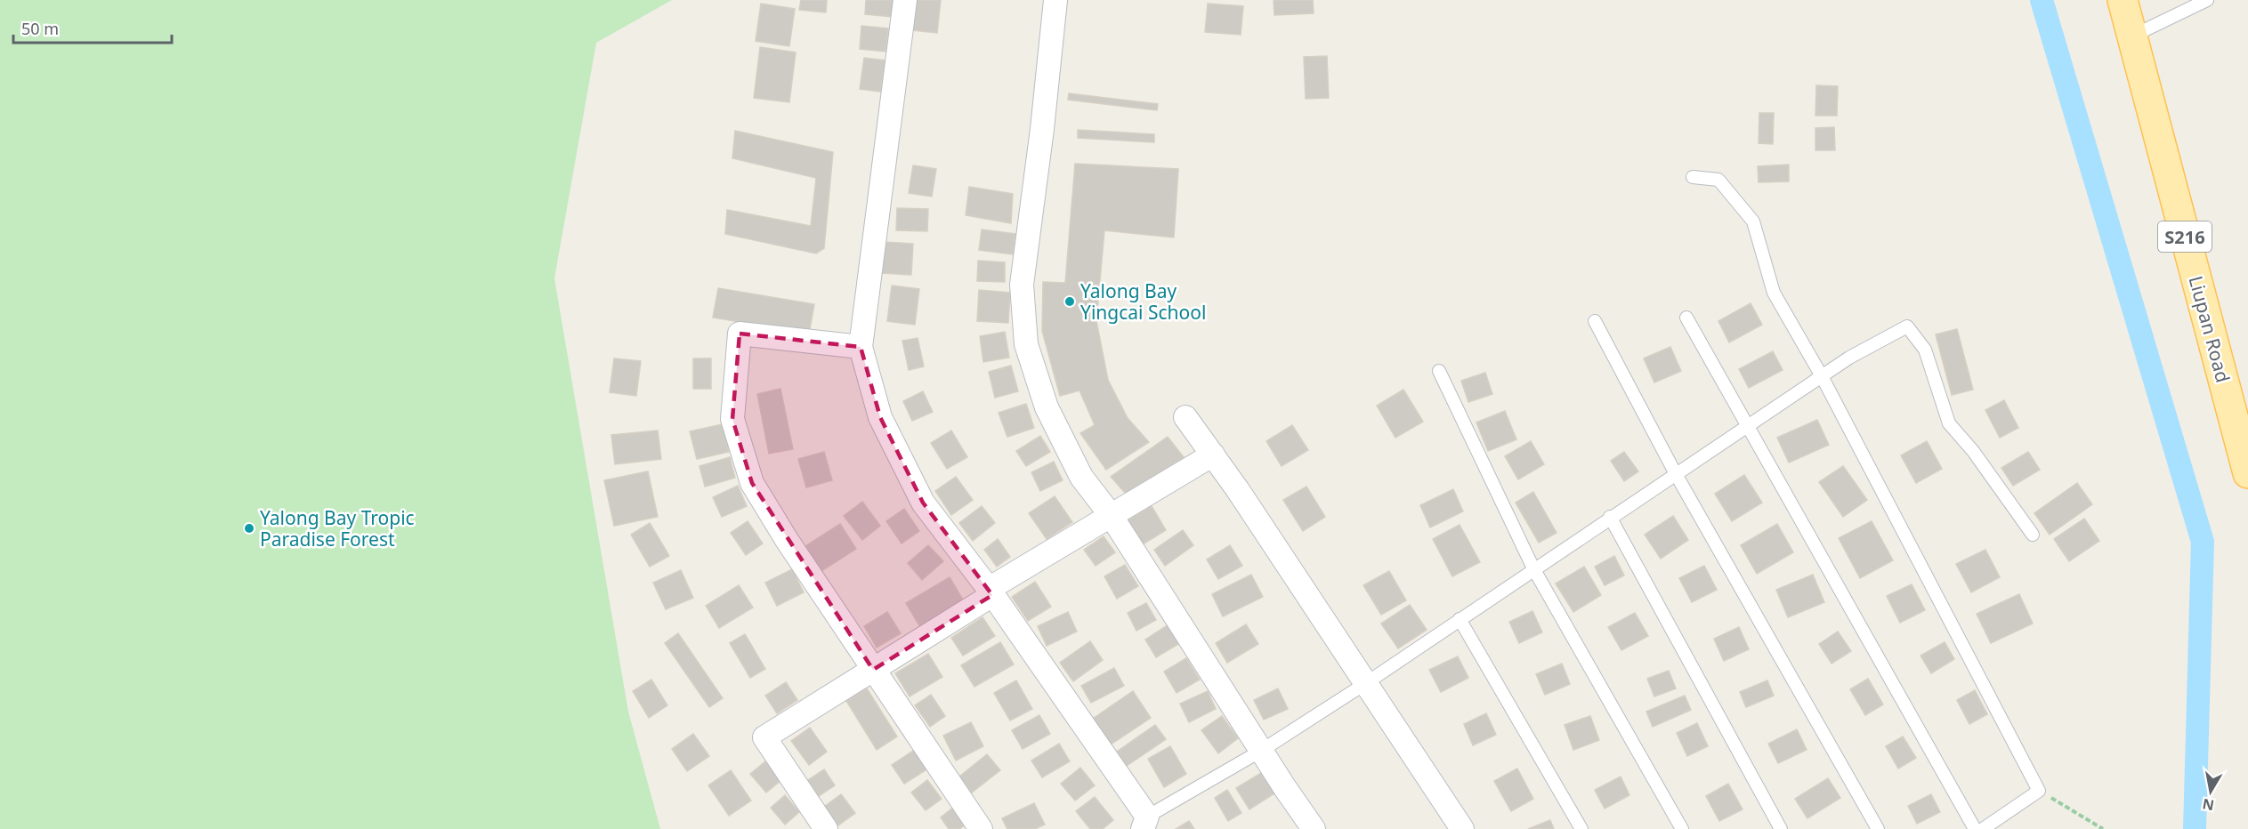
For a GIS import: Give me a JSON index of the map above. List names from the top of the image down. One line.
{"streets":{"main road":["S216","Liupan Road"]},"places":["Yalong Bay Yingcai School","Yalong Bay Tropic Paradise Forest"],"scale_bar":"50 m","north":"bottom"}
